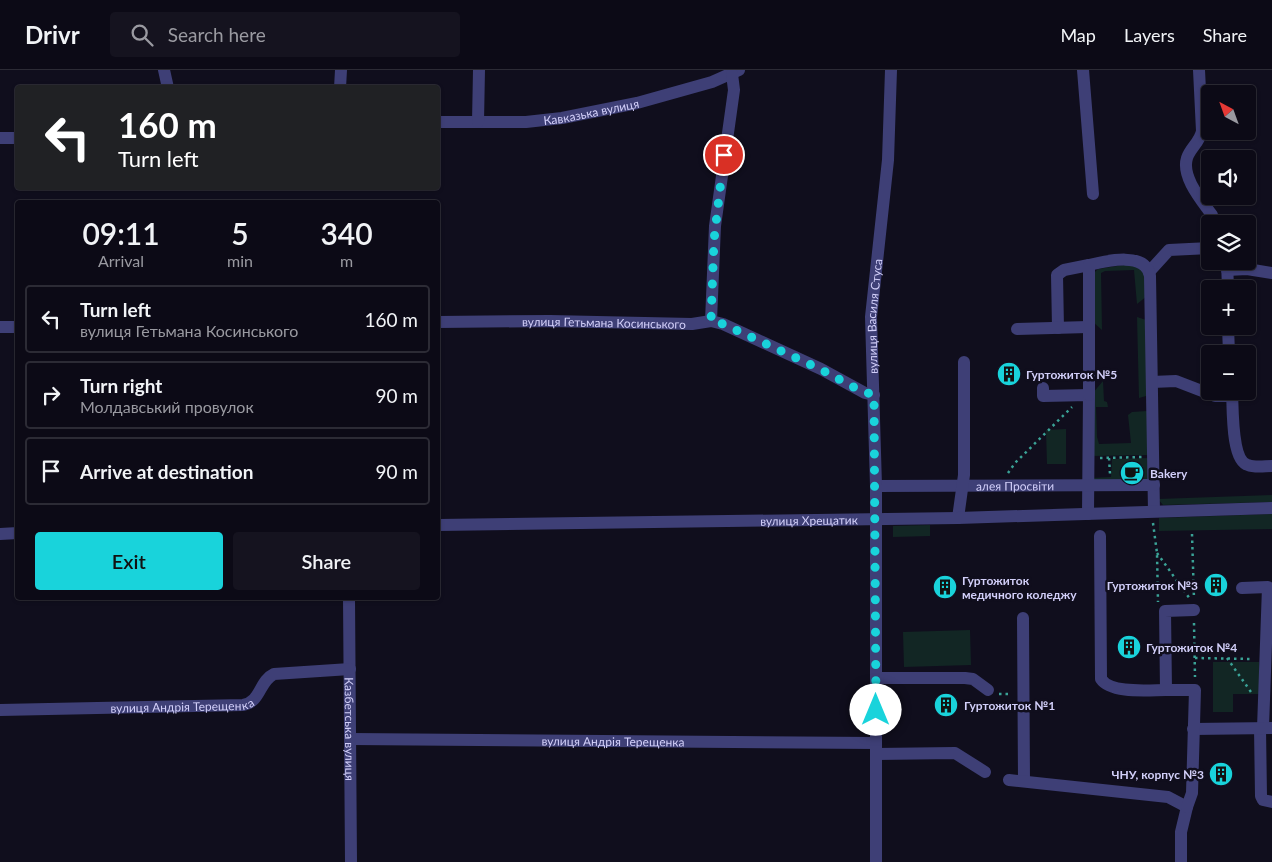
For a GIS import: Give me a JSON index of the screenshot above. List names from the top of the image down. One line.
{"streets":{"street":["Кавказька вулиця","вулиця Василя Стуса","вулиця Гетьмана Косинського","алея Просвіти","вулиця Хрещатик","вулиця Андрія Терещенка","Казбетська вулиця"]},"crossings":[["вулиця Василя Стуса","вулиця Гетьмана Косинського"],["вулиця Василя Стуса","алея Просвіти"],["вулиця Василя Стуса","вулиця Хрещатик"],["вулиця Василя Стуса","вулиця Андрія Терещенка"],["вулиця Андрія Терещенка","Казбетська вулиця"]],"places":{"building":["Гуртожиток №5","Гуртожиток №3","Гуртожиток медичного коледжу","Гуртожиток №4","Гуртожиток №1","ЧНУ, корпус №3"],"cafe":["Bakery"]},"north":"top left","page":{"header":"Drivr","search":"Search here","nav":["Map","Layers","Share"],"map_buttons":["+","−"],"turn":["160 m","Turn left"],"eta":["09:11","Arrival","5","min","340","m"],"list":[{"name":"Turn left","note":"вулиця Гетьмана Косинського","value":"160 m"},{"name":"Turn right","note":"Молдавський провулок","value":"90 m"},{"name":"Arrive at destination","value":"90 m"}],"buttons":["Exit","Share"]}}
